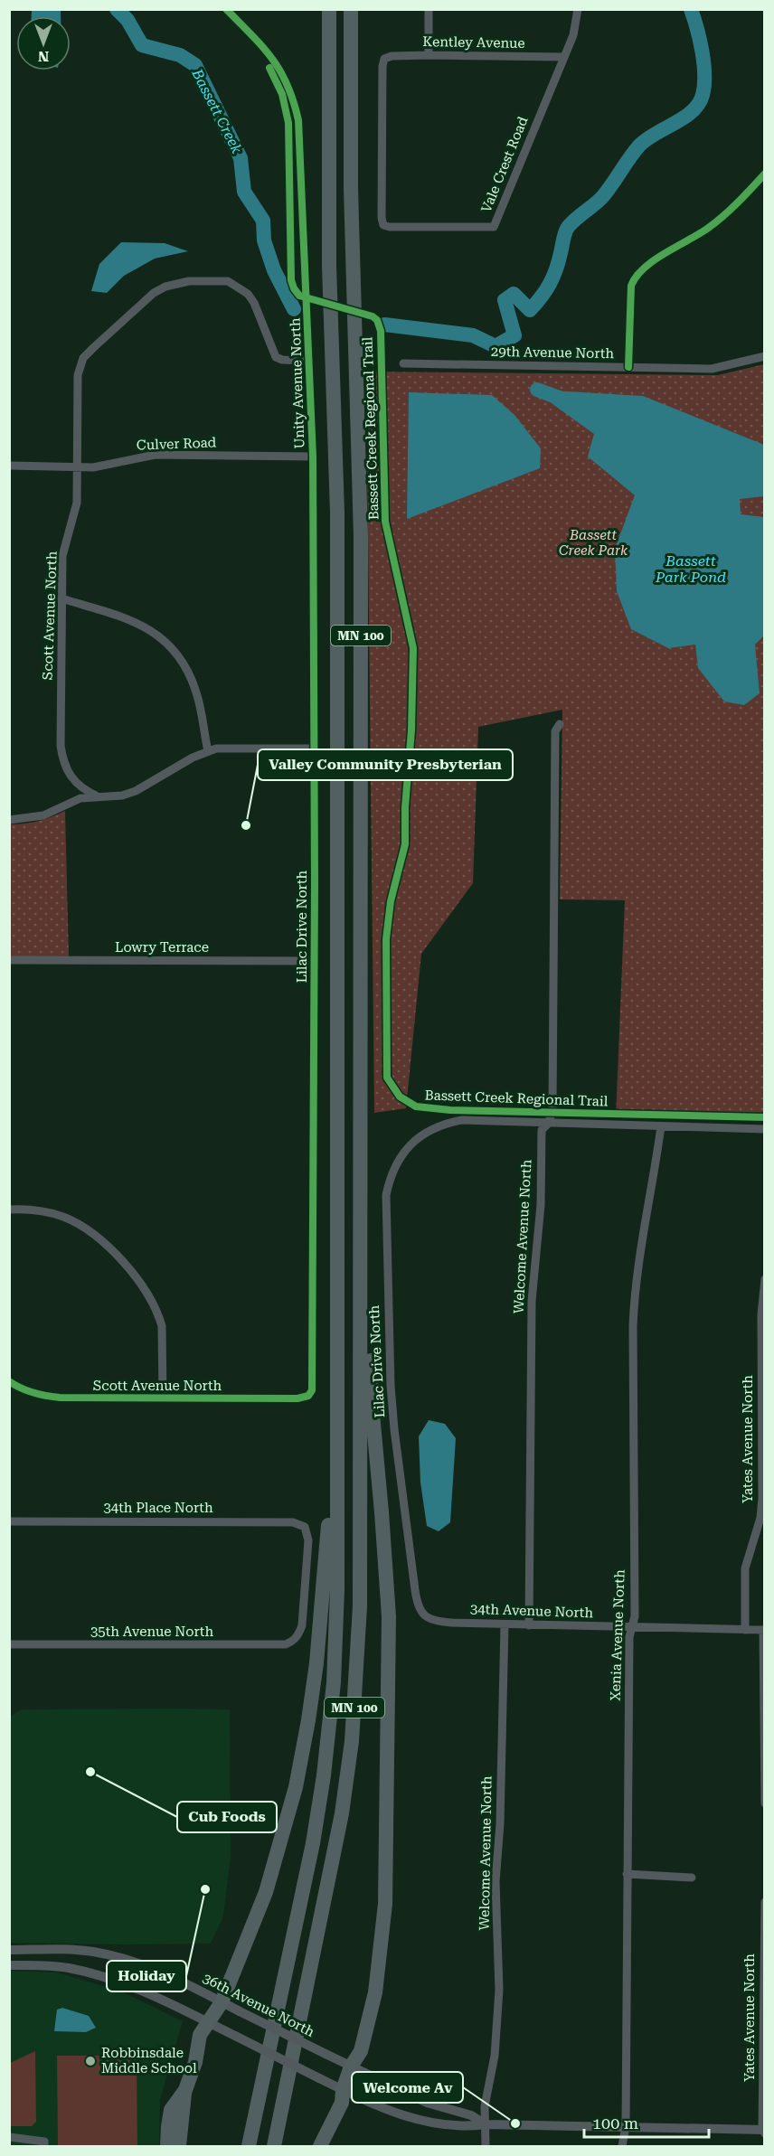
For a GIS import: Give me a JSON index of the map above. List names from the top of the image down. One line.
{"streets":{"highway":["MN 100"],"street":["Kentley Avenue","Vale Crest Road","29th Avenue North","Unity Avenue North","Culver Road","Scott Avenue North","Lilac Drive North","Lowry Terrace","Welcome Avenue North","Yates Avenue North","34th Place North","34th Avenue North","35th Avenue North","Xenia Avenue North","36th Avenue North"],"cycle path":["Bassett Creek Regional Trail"]},"crossings":[["Kentley Avenue","Vale Crest Road"],["Unity Avenue North","Culver Road"],["Unity Avenue North","Scott Avenue North"],["Unity Avenue North","Lilac Drive North"],["Culver Road","Scott Avenue North"],["Culver Road","Lilac Drive North"],["Scott Avenue North","Lilac Drive North"],["Lilac Drive North","Lowry Terrace"],["Lilac Drive North","Welcome Avenue North"],["Lilac Drive North","34th Avenue North"],["Lilac Drive North","Xenia Avenue North"],["Welcome Avenue North","34th Avenue North"],["Welcome Avenue North","36th Avenue North"],["Yates Avenue North","34th Avenue North"],["Yates Avenue North","36th Avenue North"],["34th Place North","35th Avenue North"],["34th Avenue North","Xenia Avenue North"],["Xenia Avenue North","36th Avenue North"]],"water":["Bassett Creek","Bassett Park Pond"],"parks":["Bassett Creek Park"],"places":["Valley Community Presbyterian","Cub Foods","Holiday","Robbinsdale Middle School","Welcome Av"],"scale_bar":"100 m","north":"bottom"}
